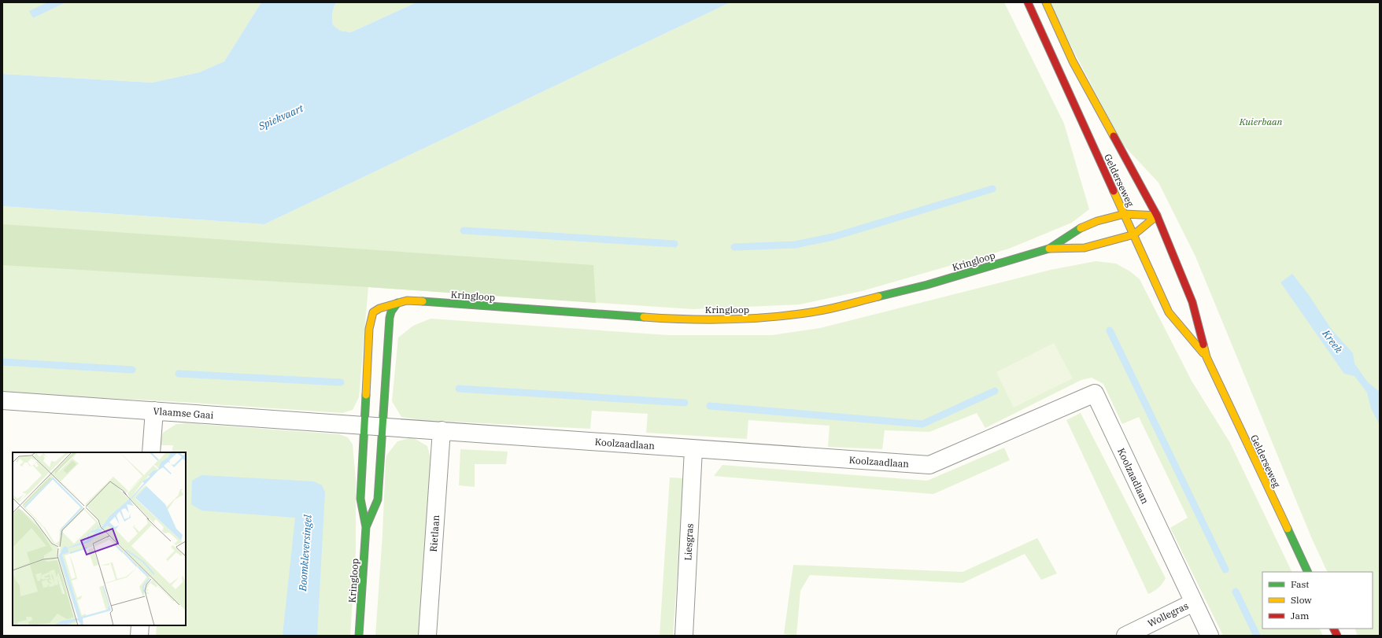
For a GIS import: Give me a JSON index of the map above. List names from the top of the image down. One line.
{"streets":{"street":["Gelderseweg","Kringloop","Vlaamse Gaai","Koolzaadlaan","Rietlaan","Liesgras","Wollegras"]},"crossings":[["Gelderseweg","Kringloop"],["Kringloop","Vlaamse Gaai"],["Kringloop","Koolzaadlaan"],["Vlaamse Gaai","Koolzaadlaan"],["Koolzaadlaan","Rietlaan"],["Koolzaadlaan","Liesgras"],["Koolzaadlaan","Wollegras"]],"water":["Spiekvaart","Kreek","Boomkleversingel"],"parks":["Kuierbaan"],"legend":["Fast","Slow","Jam"]}
